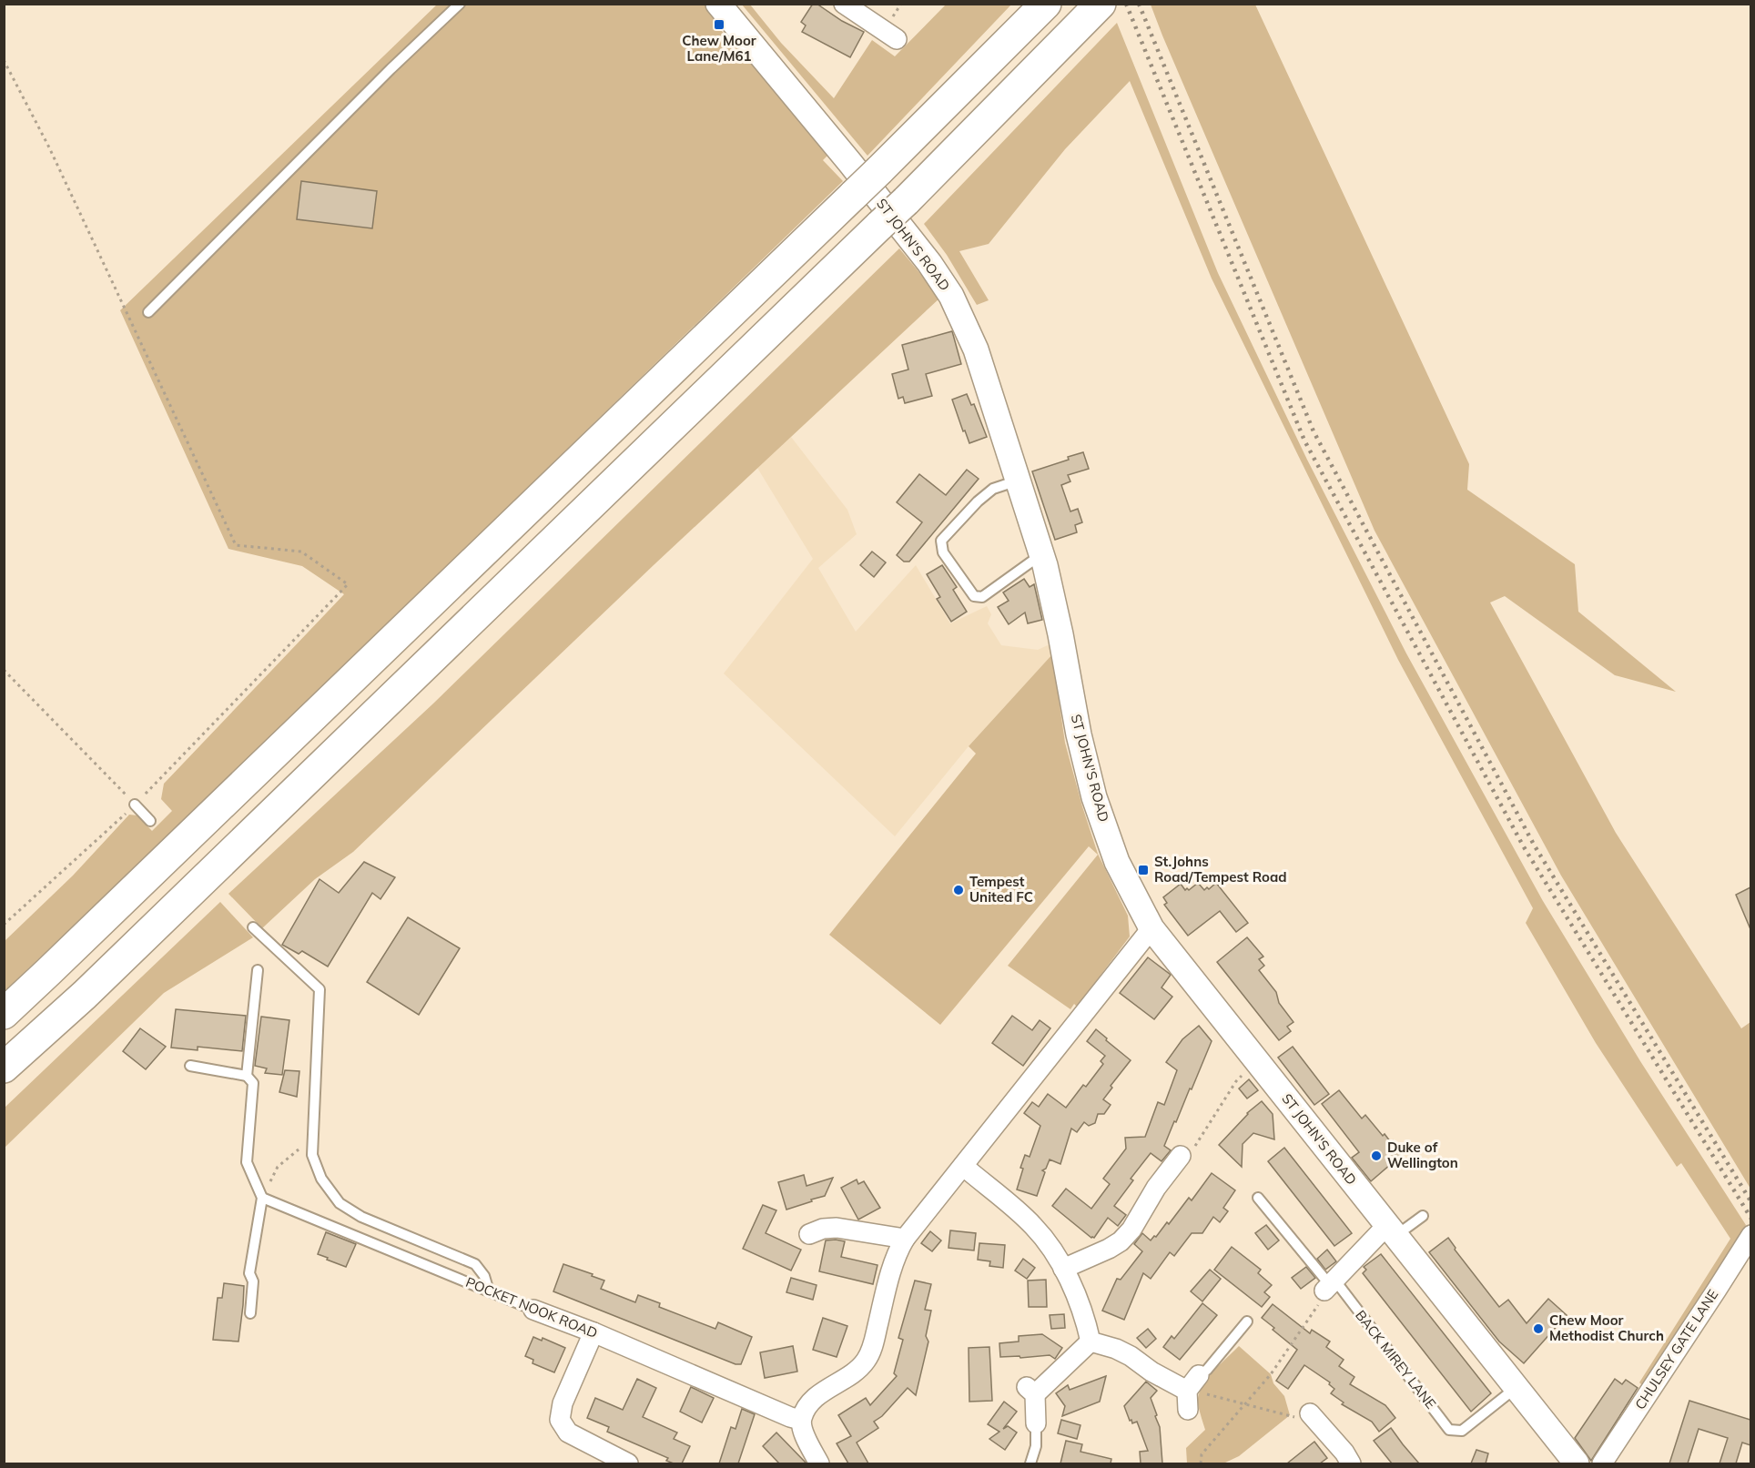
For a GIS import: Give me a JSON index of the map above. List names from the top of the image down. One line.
{"streets":{"street":["ST JOHN'S ROAD","POCKET NOOK ROAD","CHULSEY GATE LANE"],"lane":["BACK MIREY LANE"]},"crossings":[["ST JOHN'S ROAD","BACK MIREY LANE"]],"places":{"transit":["Chew Moor Lane/M61","St.Johns Road/Tempest Road"],"other":["Tempest United FC","Duke of Wellington","Chew Moor Methodist Church"]}}
